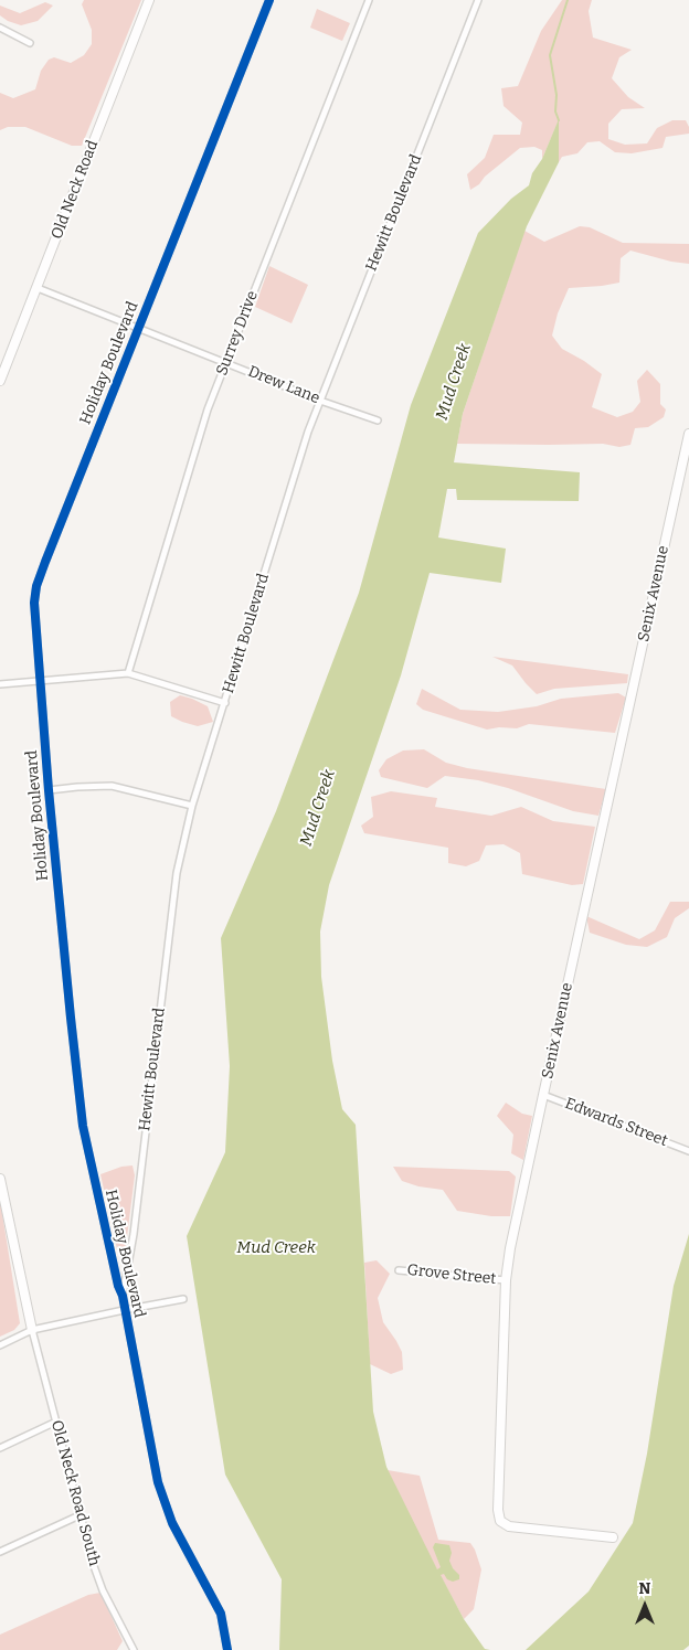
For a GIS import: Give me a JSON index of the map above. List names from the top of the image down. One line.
{"streets":{"street":["Old Neck Road","Hewitt Boulevard","Surrey Drive","Holiday Boulevard","Drew Lane","Senix Avenue","Edwards Street","Grove Street","Old Neck Road South"]},"crossings":[["Old Neck Road","Drew Lane"],["Hewitt Boulevard","Holiday Boulevard"],["Hewitt Boulevard","Drew Lane"],["Surrey Drive","Drew Lane"],["Holiday Boulevard","Drew Lane"],["Senix Avenue","Edwards Street"],["Senix Avenue","Grove Street"]],"water":["Mud Creek"],"north":"top"}
